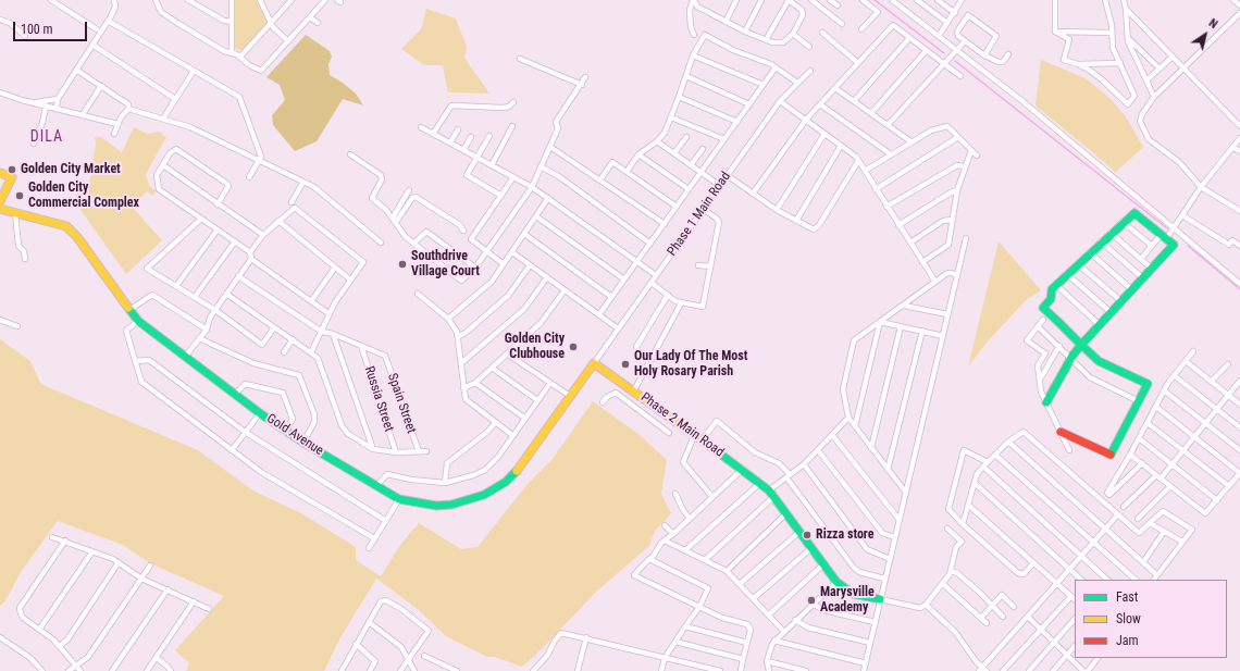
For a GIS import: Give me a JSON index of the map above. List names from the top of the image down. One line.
{"streets":{"street":["Phase 1 Main Road","Russia Street","Spain Street","Phase 2 Main Road","Gold Avenue"]},"crossings":[["Phase 1 Main Road","Phase 2 Main Road"],["Phase 1 Main Road","Gold Avenue"],["Russia Street","Spain Street"],["Phase 2 Main Road","Gold Avenue"]],"districts":["DILA"],"places":["Golden City Market","Golden City Commercial Complex","Southdrive Village Court","Golden City Clubhouse","Our Lady Of The Most Holy Rosary Parish","Rizza store","Marysville Academy"],"legend":["Fast","Slow","Jam"],"scale_bar":"100 m","north":"top right"}
